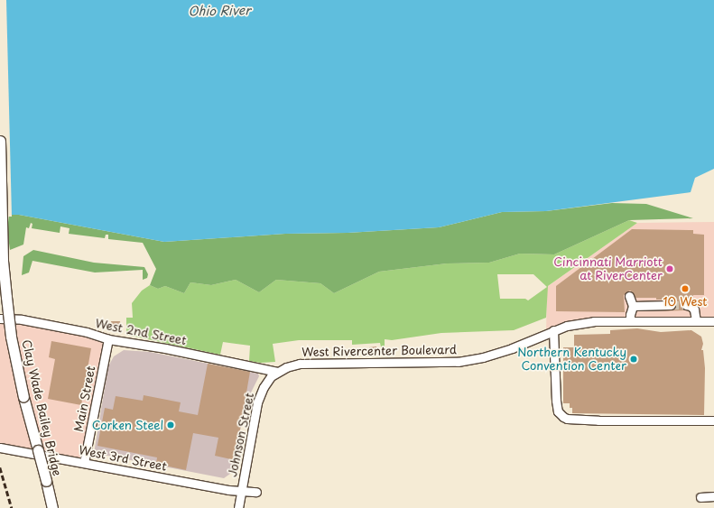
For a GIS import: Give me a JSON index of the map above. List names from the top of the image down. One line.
{"streets":{"main road":["Clay Wade Bailey Bridge"],"street":["West 2nd Street","West Rivercenter Boulevard","Main Street","Johnson Street","West 3rd Street"]},"crossings":[["West 2nd Street","West Rivercenter Boulevard"],["West 2nd Street","Main Street"],["West 2nd Street","Johnson Street"],["West Rivercenter Boulevard","Johnson Street"],["Main Street","West 3rd Street"],["Johnson Street","West 3rd Street"]],"water":["Ohio River"],"places":["Cincinnati Marriott at RiverCenter","10 West","Northern Kentucky Convention Center","Corken Steel"]}
